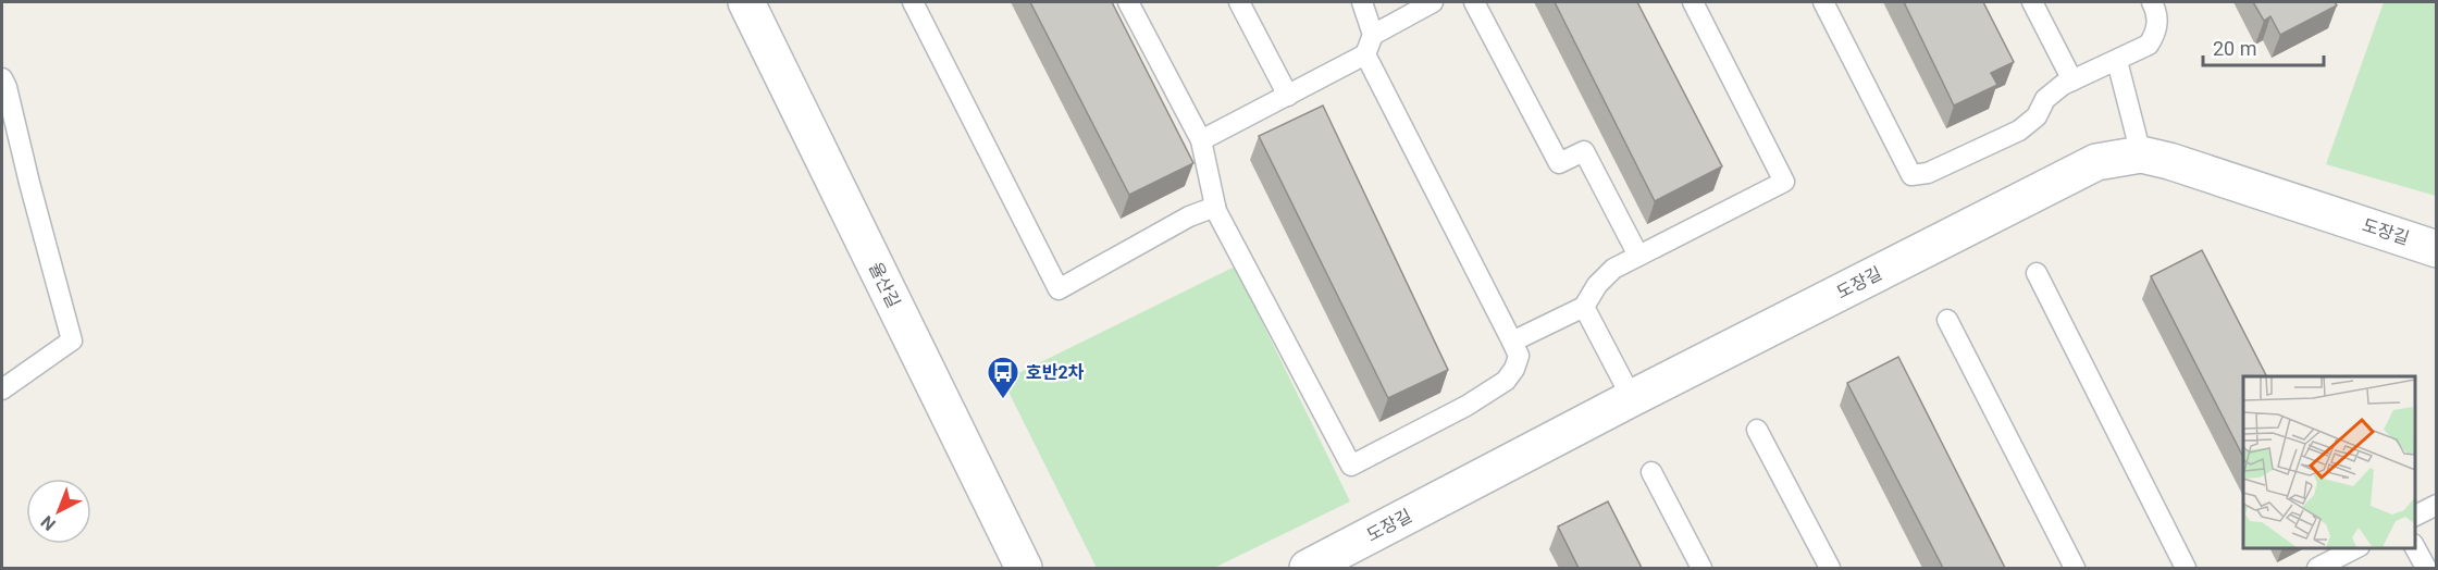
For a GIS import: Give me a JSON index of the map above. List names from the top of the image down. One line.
{"streets":{"street":["도장길","율산길"]},"places":{"bus stop":["호반2차"]},"scale_bar":"20 m","north":"bottom left"}
